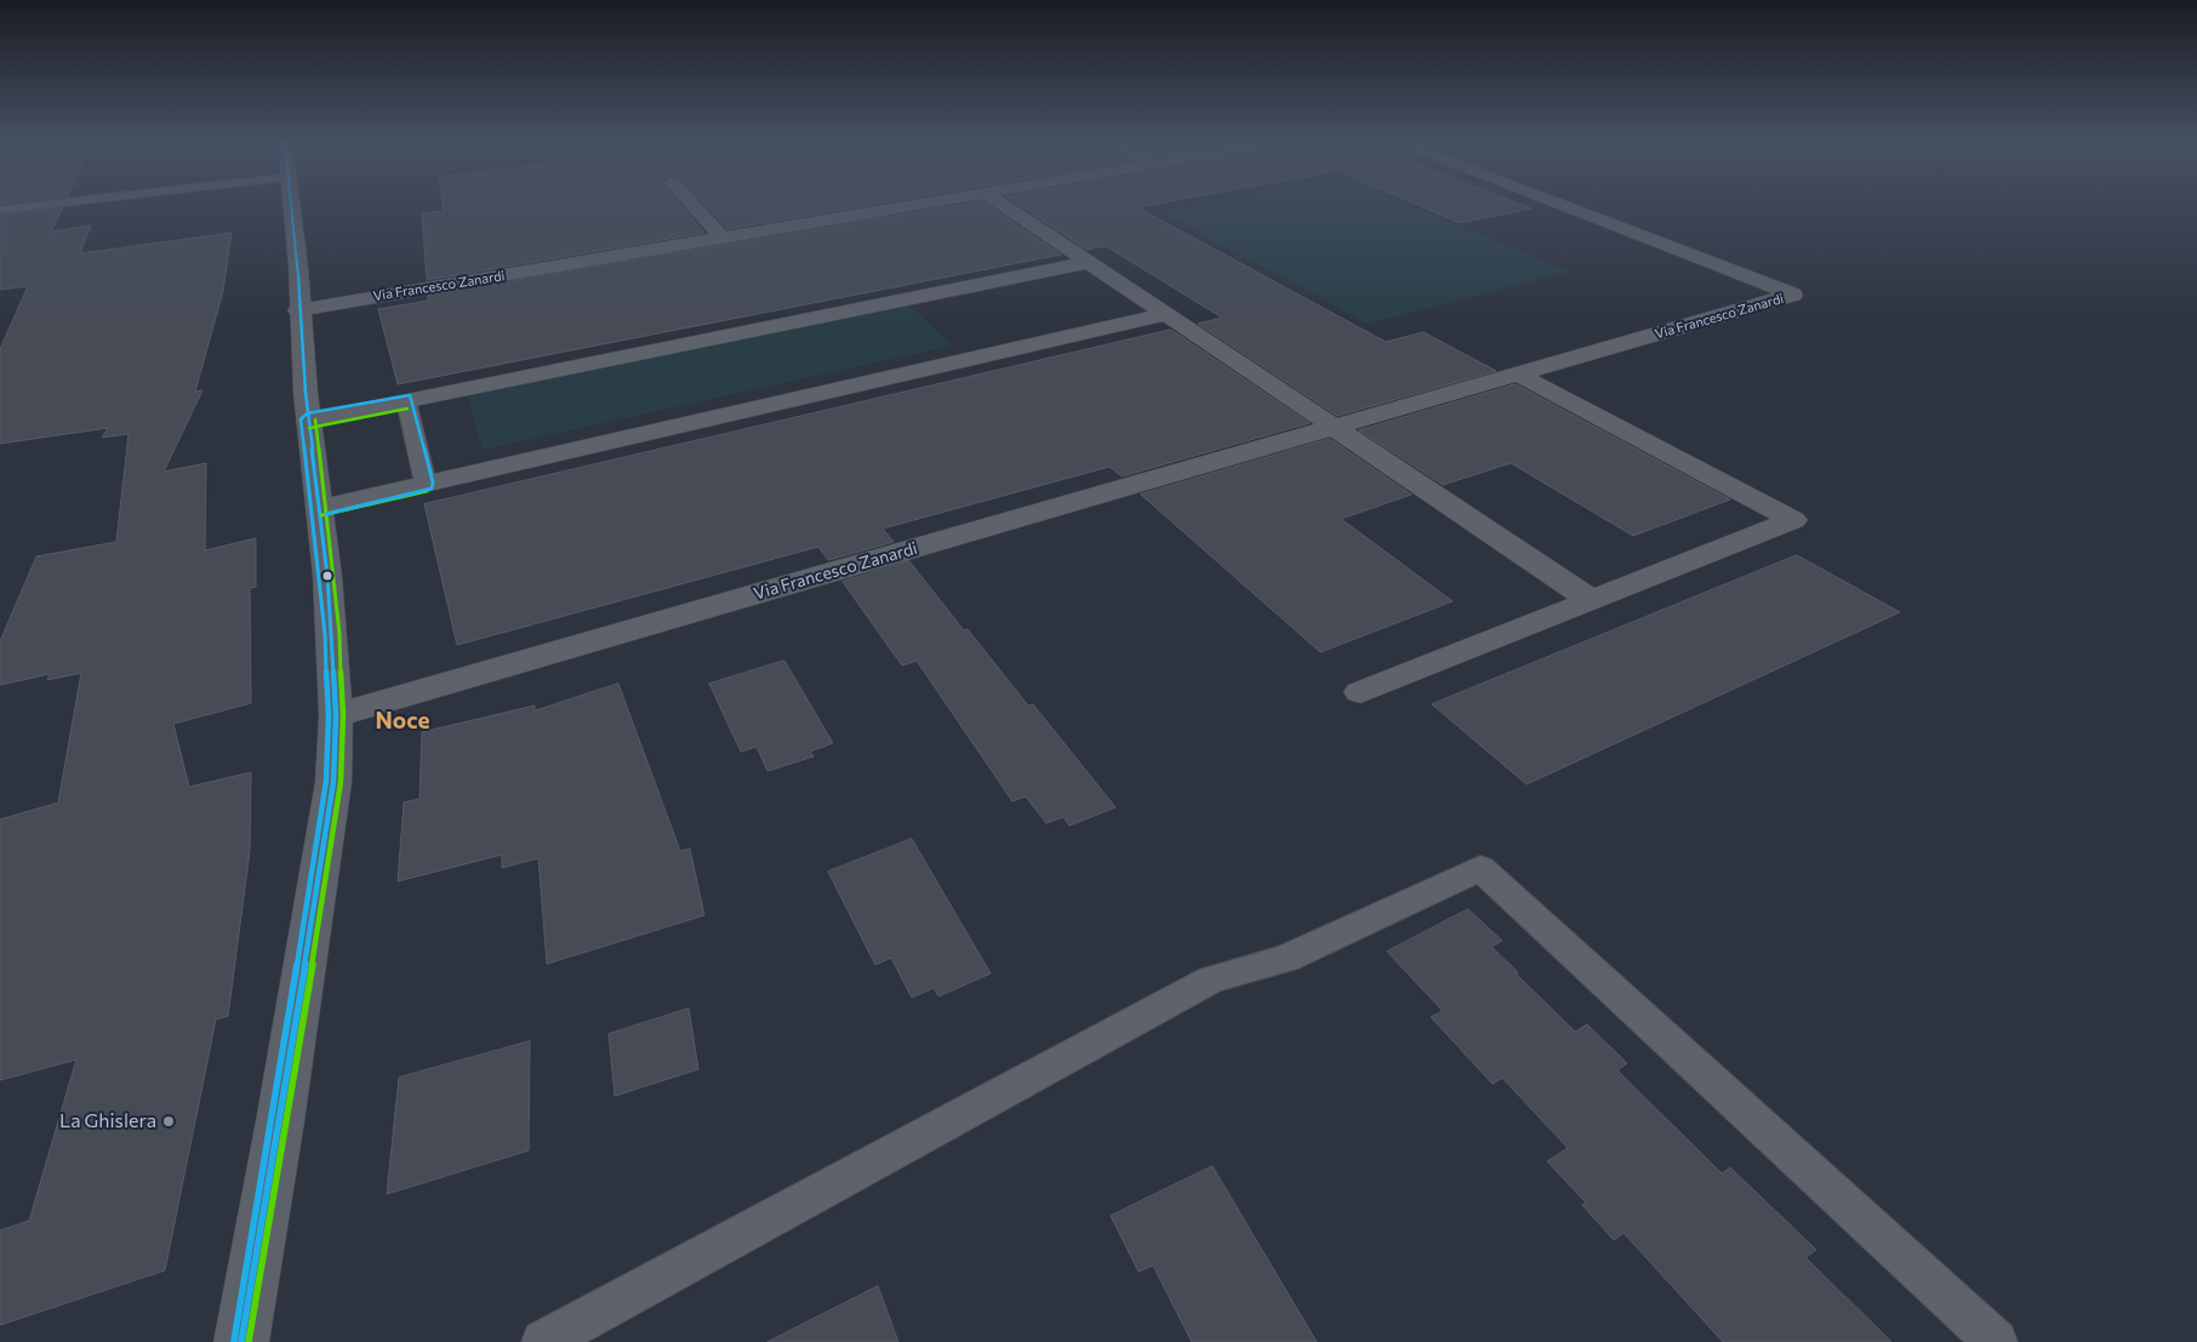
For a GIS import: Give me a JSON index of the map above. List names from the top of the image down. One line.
{"streets":{"street":["Via Francesco Zanardi"]},"districts":["Noce"],"places":["La Ghislera"]}
